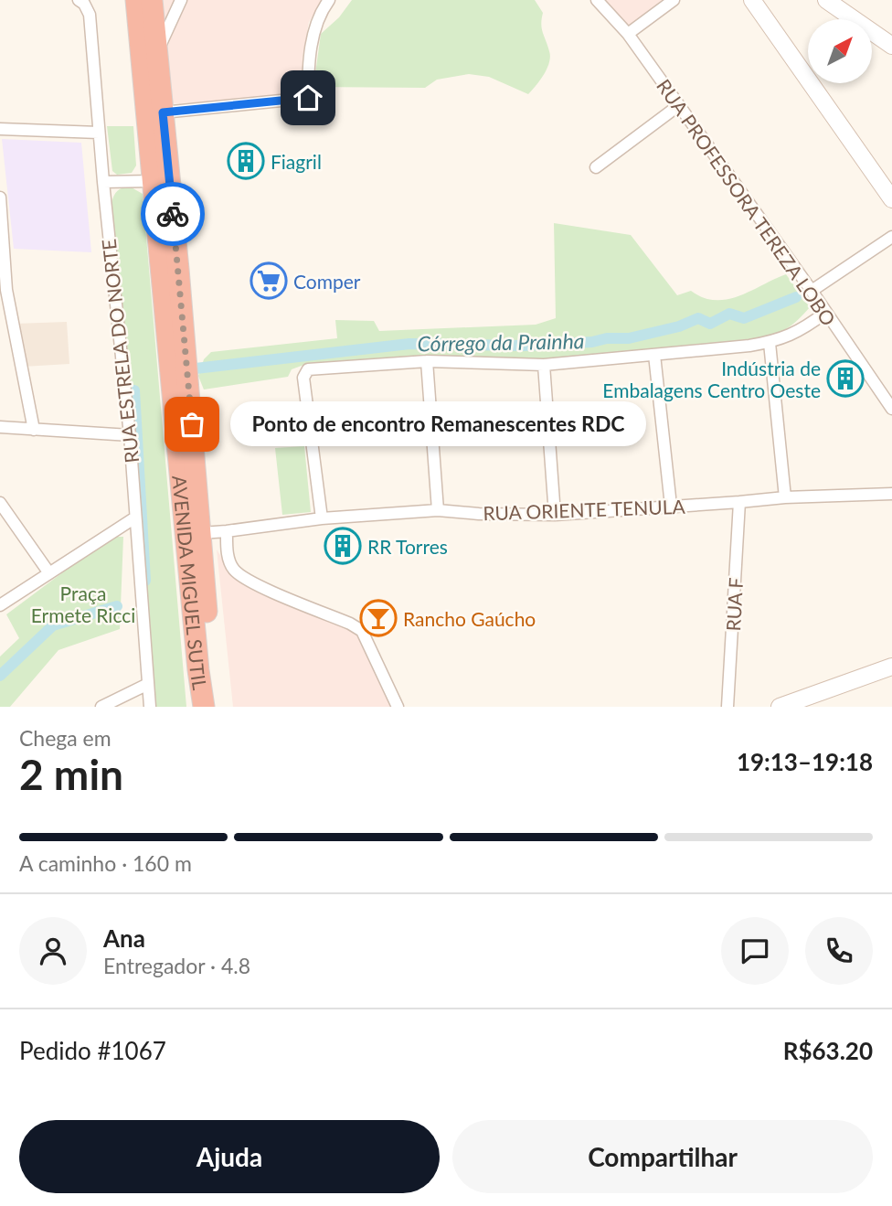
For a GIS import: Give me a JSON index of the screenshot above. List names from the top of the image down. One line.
{"streets":{"highway":["AVENIDA MIGUEL SUTIL"],"street":["RUA PROFESSORA TEREZA LOBO","RUA ESTRELA DO NORTE","RUA ORIENTE TENULA","RUA F"]},"crossings":[["RUA ORIENTE TENULA","AVENIDA MIGUEL SUTIL"],["RUA ORIENTE TENULA","RUA F"]],"water":["Córrego da Prainha"],"parks":["Praça Ermete Ricci"],"places":{"building":["Fiagril","Indústria de Embalagens Centro Oeste","RR Torres"],"supermarket":["Comper"],"other":["Ponto de encontro Remanescentes RDC"],"bar":["Rancho Gaúcho"]},"north":"top right","page":{"bubble":"Ponto de encontro Remanescentes RDC","heading":["2 min","Chega em","19:13–19:18"],"panel":["Ana","Entregador · 4.8","Pedido #1067","R$63.20"],"bar":"A caminho · 160 m","buttons":["Ajuda","Compartilhar"]}}
